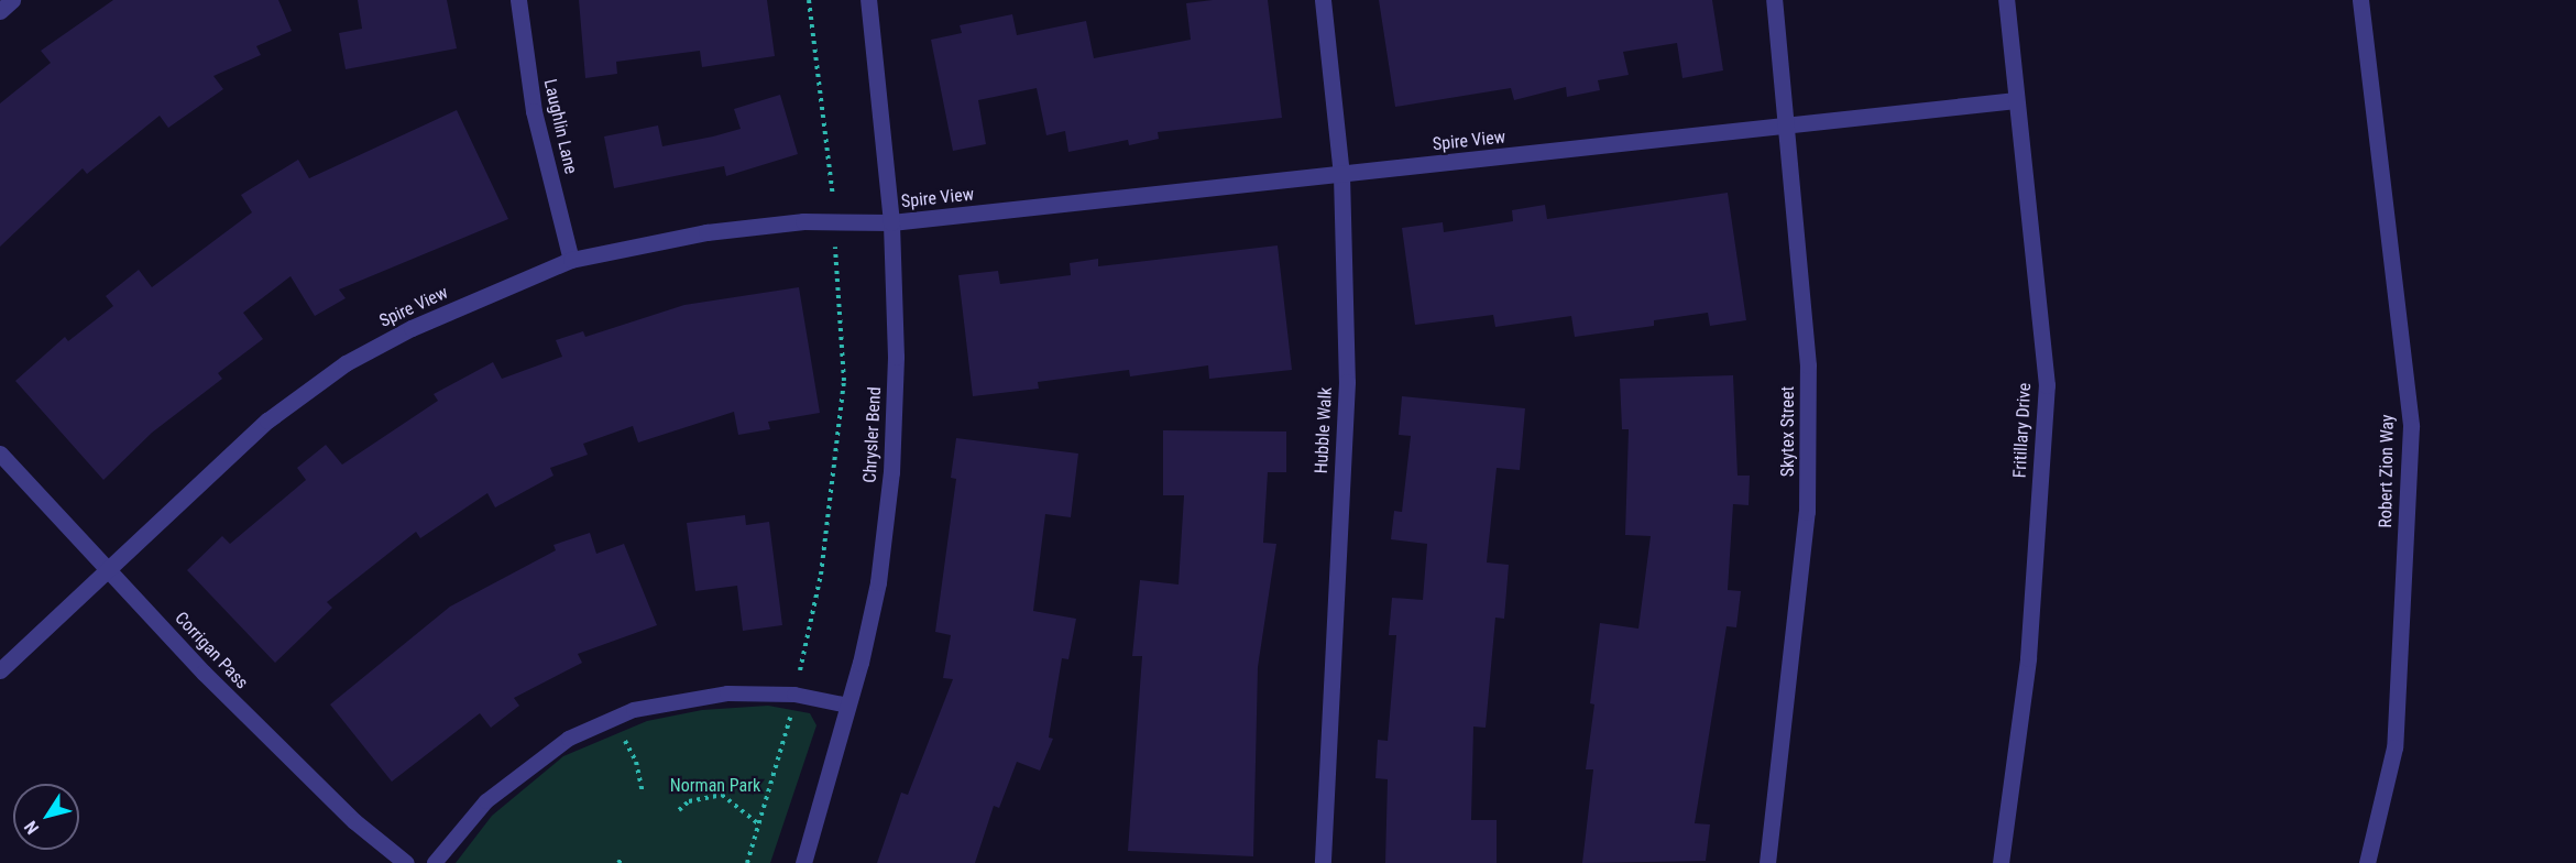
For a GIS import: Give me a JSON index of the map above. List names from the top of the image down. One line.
{"streets":{"street":["Laughlin Lane","Spire View","Hubble Walk","Fritillary Drive","Skytex Street","Chrysler Bend","Robert Zion Way","Corrigan Pass"]},"crossings":[["Laughlin Lane","Spire View"],["Spire View","Hubble Walk"],["Spire View","Fritillary Drive"],["Spire View","Skytex Street"],["Spire View","Chrysler Bend"],["Spire View","Corrigan Pass"]],"parks":["Norman Park"],"north":"bottom left"}
